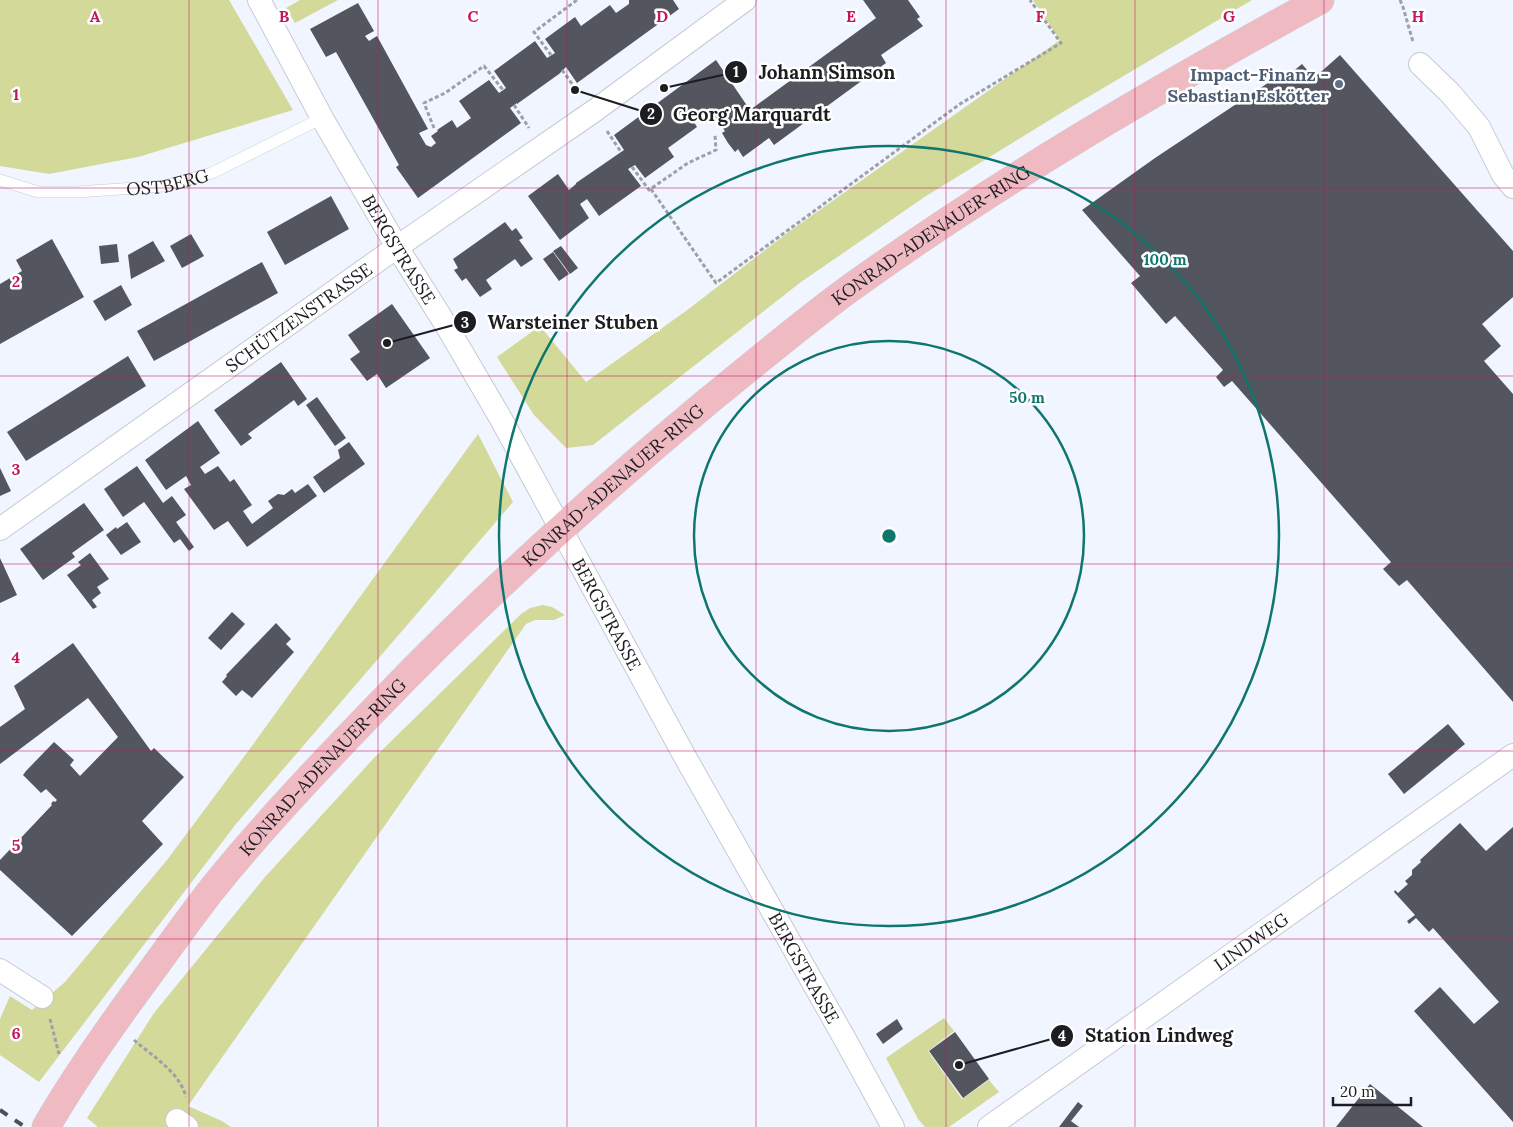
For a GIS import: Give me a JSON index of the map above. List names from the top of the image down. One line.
{"streets":{"main road":["KONRAD-ADENAUER-RING"],"street":["BERGSTRASSE","SCHÜTZENSTRASSE","LINDWEG"],"lane":["OSTBERG"]},"crossings":[["OSTBERG","BERGSTRASSE"],["KONRAD-ADENAUER-RING","BERGSTRASSE"],["BERGSTRASSE","SCHÜTZENSTRASSE"]],"places":["Impact-Finanz - Sebastian Eskötter","Johann Simson","Georg Marquardt","Warsteiner Stuben","Station Lindweg"],"scale_bar":"20 m","grid":{"columns":["A","B","C","D","E","F","G","H"],"rows":["1","2","3","4","5","6"]},"rings":["100 m","50 m"]}
